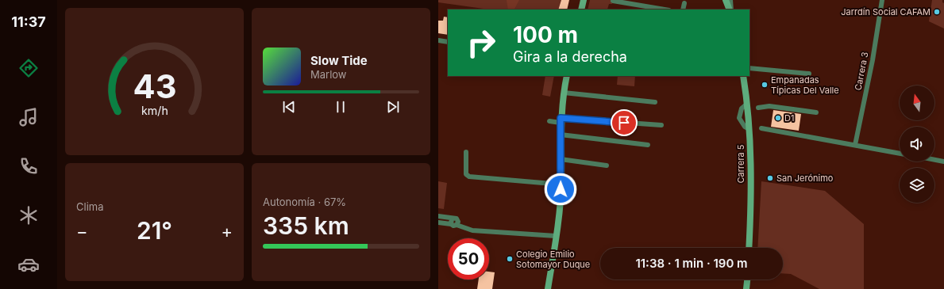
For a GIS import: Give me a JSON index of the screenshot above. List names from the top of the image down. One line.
{"streets":{"main road":["Carrera 5"],"street":["Carrera 3"]},"places":["Jarrdín Social CAFAM","Empanadas Típicas Del Valle","D1","San Jerónimo","Colegio Emilio Sotomayor Duque"],"north":"top","page":{"tabs":"11:37","turn":["100 m","Gira a la derecha"],"song":["Slow Tide","Marlow"],"tile":["Clima",["Autonomía · 67%","335 km"]],"heat":["−","21°","+"],"limit":"50","trip":"11:38 · 1 min · 190 m","gauge":["43","km/h"]}}
